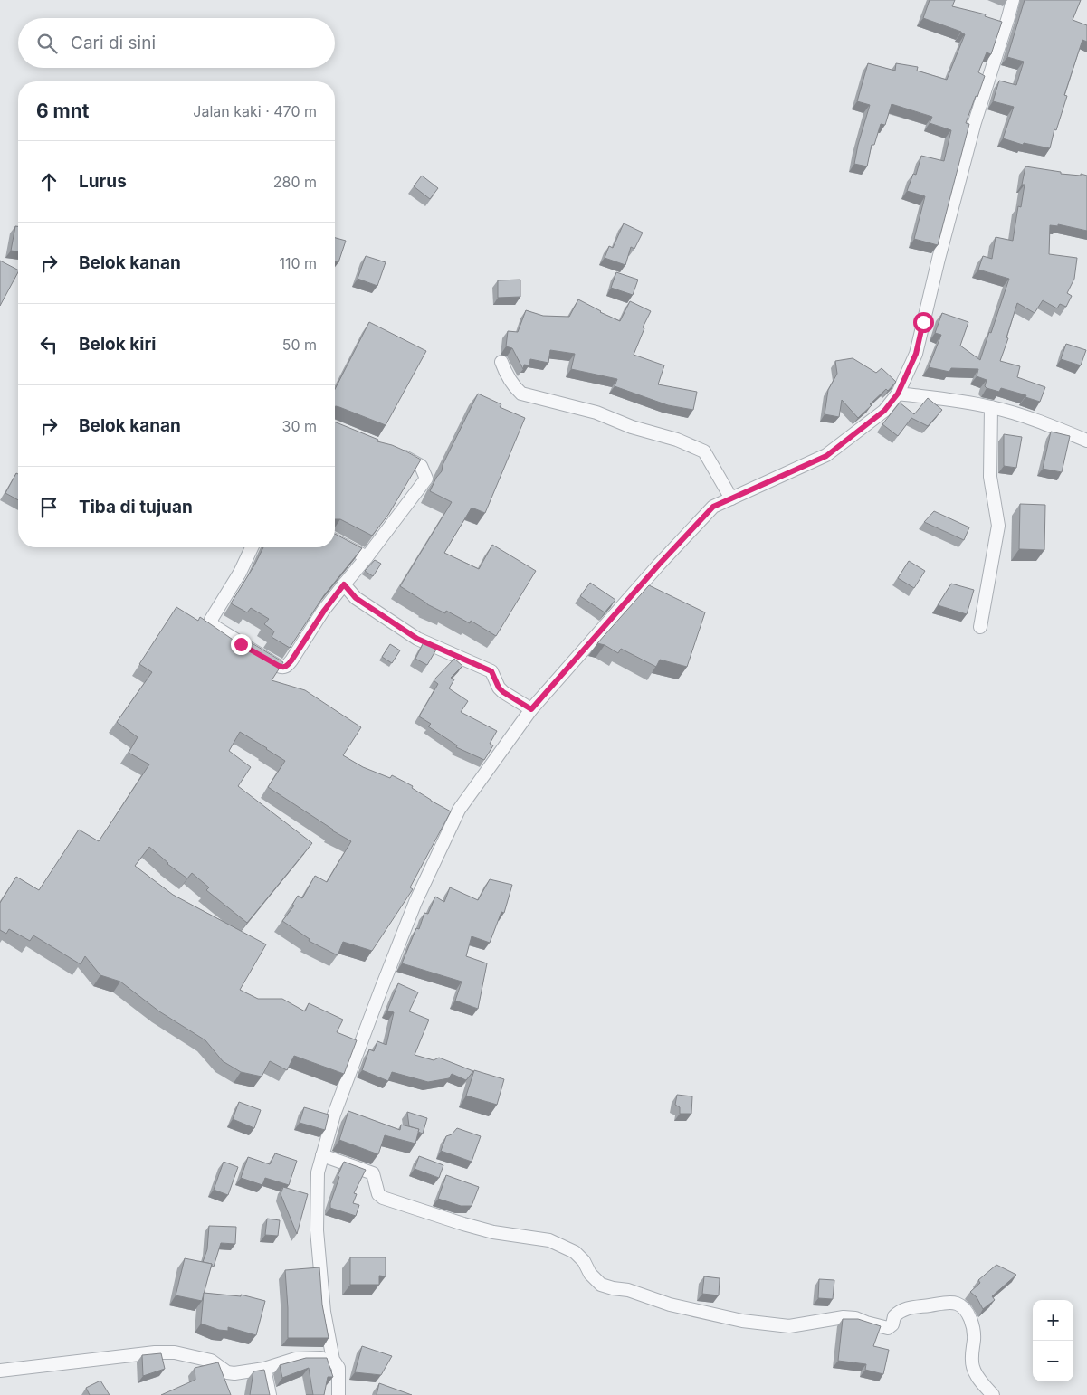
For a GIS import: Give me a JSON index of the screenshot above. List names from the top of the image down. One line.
{"page":{"search":"Cari di sini","heading":["6 mnt","Jalan kaki · 470 m"],"list":[["Lurus","280 m"],["Belok kanan","110 m"],["Belok kiri","50 m"],["Belok kanan","30 m"],"Tiba di tujuan"],"map_buttons":["+","−"]}}
